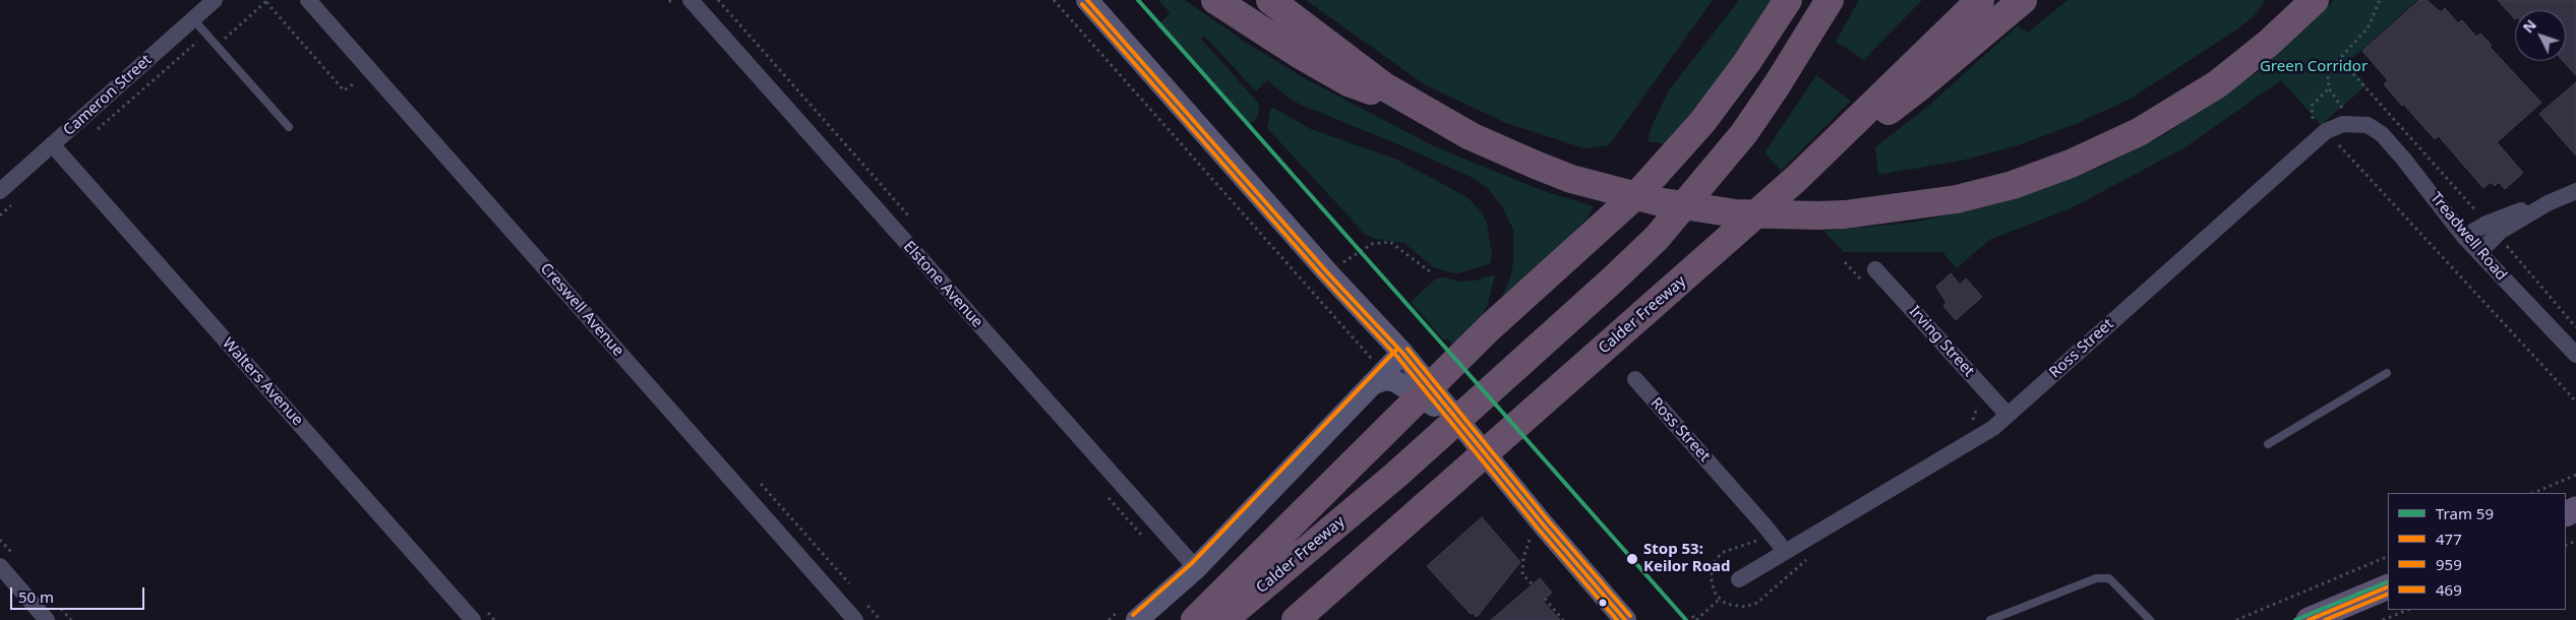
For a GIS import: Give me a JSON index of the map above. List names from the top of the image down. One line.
{"streets":{"highway":["Calder Freeway"],"street":["Cameron Street","Treadwell Road","Elstone Avenue","Creswell Avenue","Irving Street","Ross Street","Walters Avenue"]},"crossings":[["Cameron Street","Walters Avenue"],["Treadwell Road","Ross Street"],["Irving Street","Ross Street"]],"parks":["Green Corridor"],"places":["Stop 53: Keilor Road"],"lines":["tram line 59","transit line 477","transit line 959","transit line 469"],"legend":["Tram 59","477","959","469"],"scale_bar":"50 m","north":"top left"}
